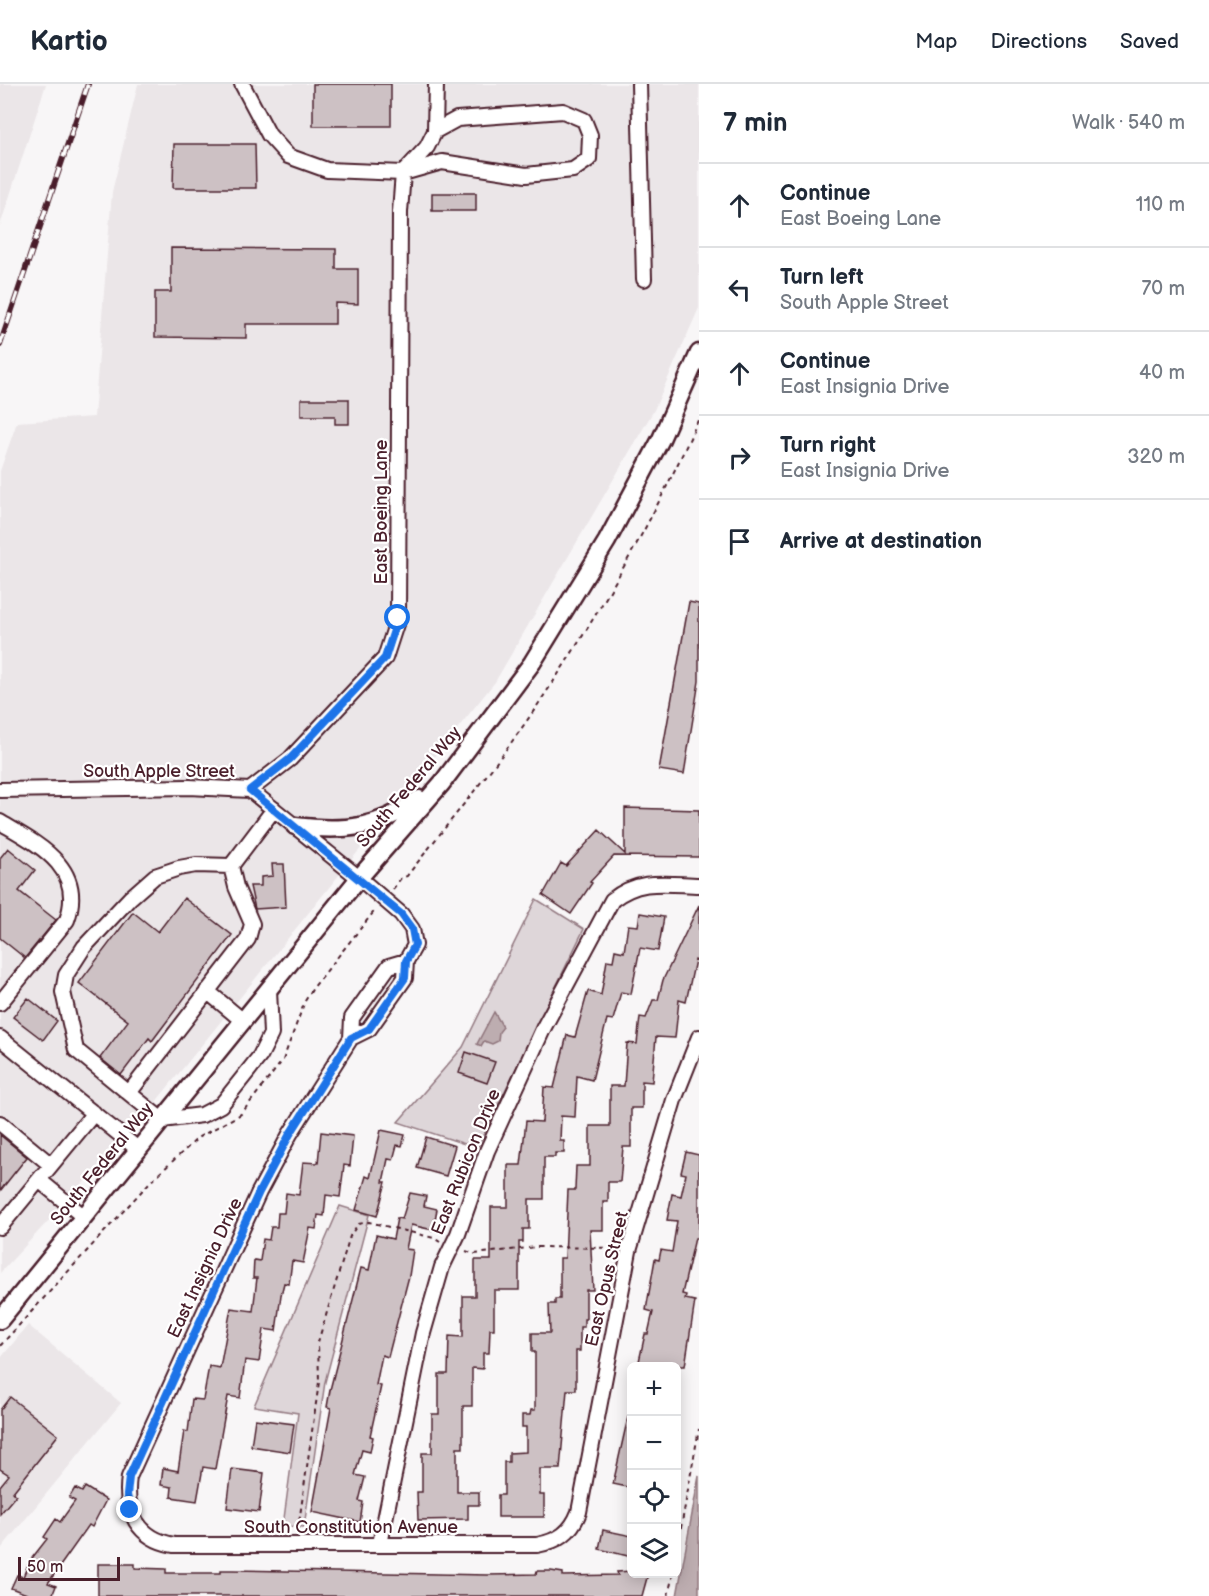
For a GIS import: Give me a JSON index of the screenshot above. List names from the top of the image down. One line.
{"streets":{"main road":["South Federal Way"],"street":["East Boeing Lane","South Apple Street","East Rubicon Drive","East Insignia Drive","East Opus Street","South Constitution Avenue"]},"crossings":[["East Boeing Lane","South Apple Street"],["South Apple Street","South Federal Way"],["South Apple Street","East Insignia Drive"],["South Federal Way","East Insignia Drive"],["East Rubicon Drive","South Constitution Avenue"],["East Insignia Drive","South Constitution Avenue"],["East Opus Street","South Constitution Avenue"]],"scale_bar":"50 m","page":{"header":"Kartio","nav":["Map","Directions","Saved"],"heading":["7 min","Walk · 540 m"],"list":[["Continue","East Boeing Lane","110 m"],["Turn left","South Apple Street","70 m"],["Continue","East Insignia Drive","40 m"],["Turn right","East Insignia Drive","320 m"],"Arrive at destination"],"map_buttons":["+","−"],"scale":"50 m"}}
